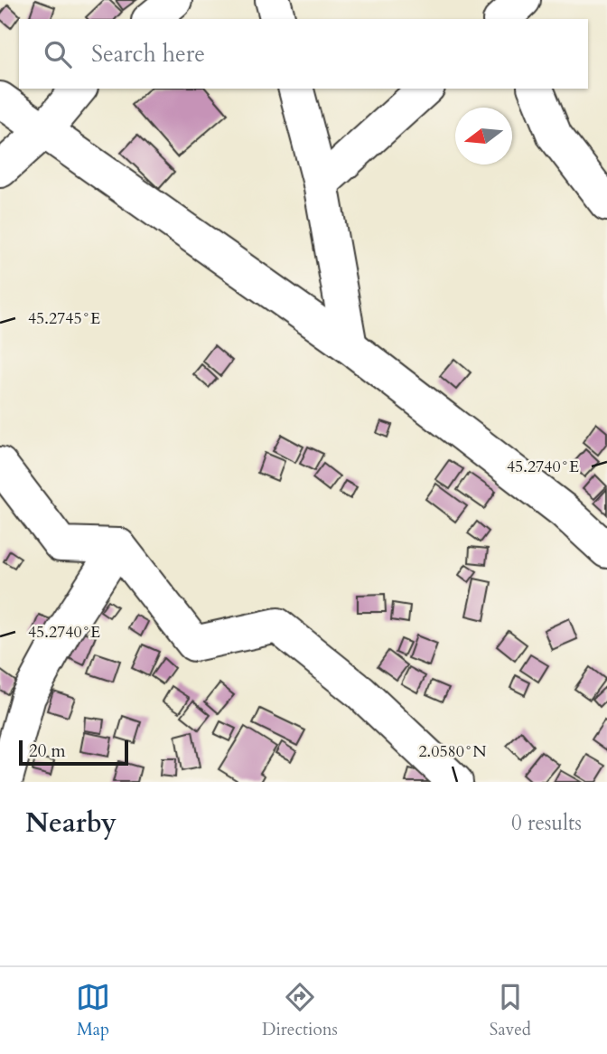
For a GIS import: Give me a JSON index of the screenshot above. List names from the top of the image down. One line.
{"scale_bar":"20 m","north":"left","page":{"search":"Search here","scale":"20 m","heading":["Nearby","0 results"],"nav":["Map","Directions","Saved"]},"coordinates":["45.2745°E","45.2740°E","2.0580°N"]}
